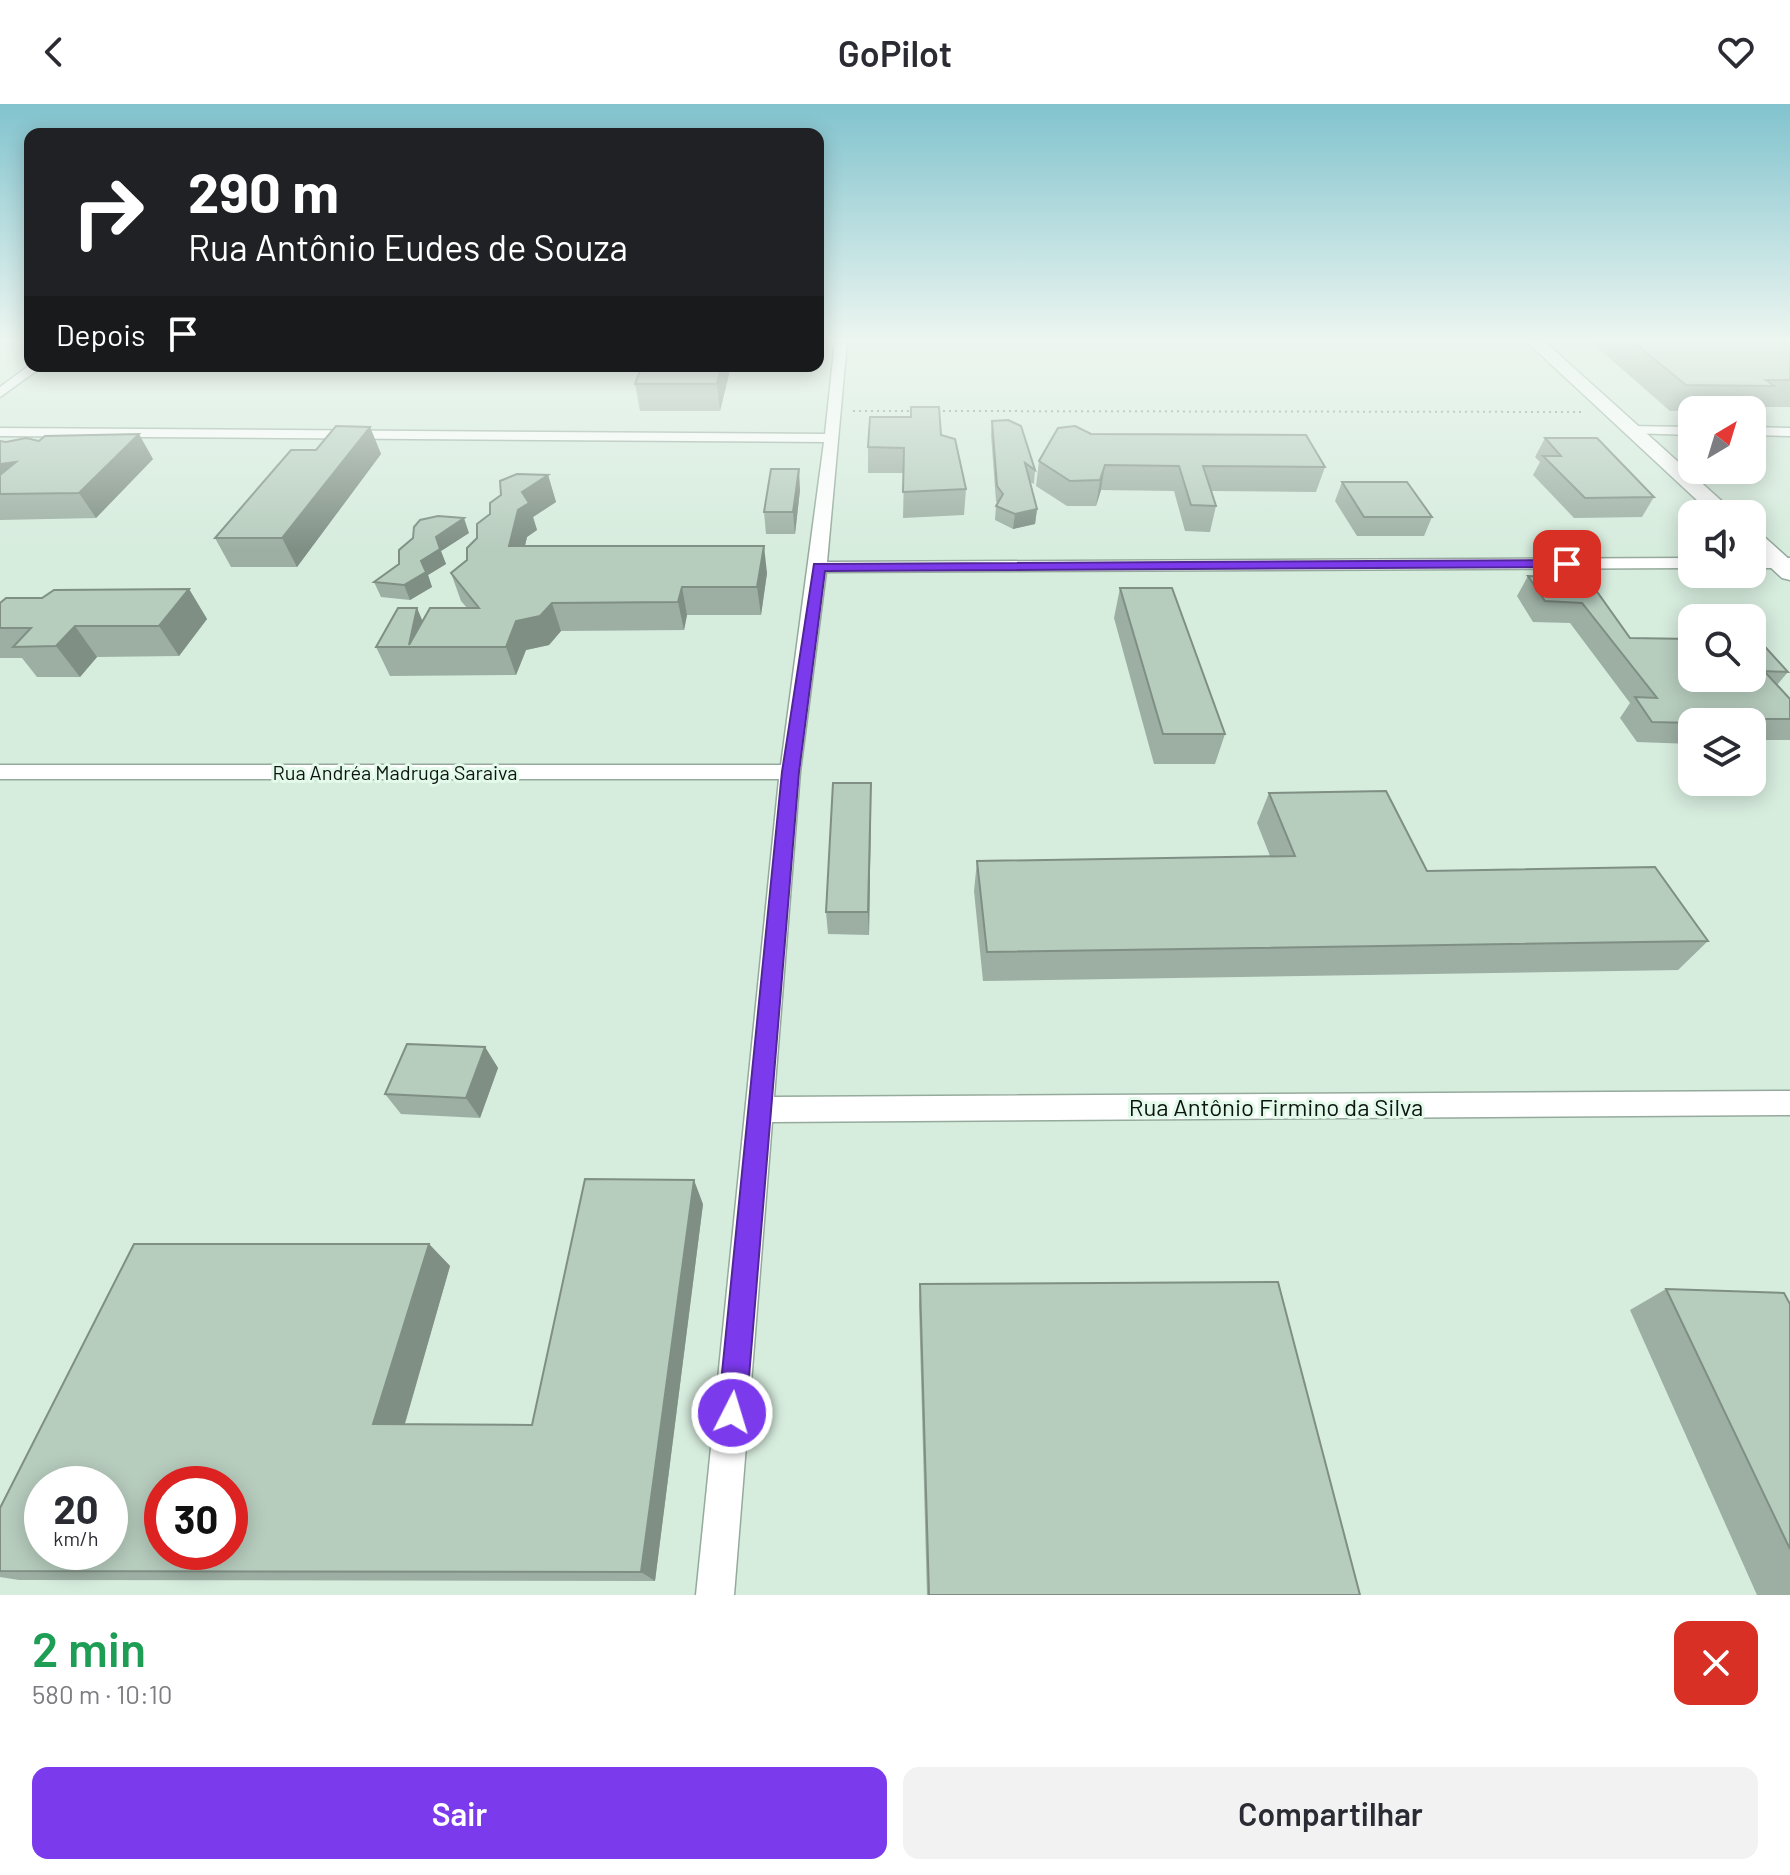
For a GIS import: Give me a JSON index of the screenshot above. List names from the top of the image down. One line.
{"streets":{"street":["Rua Andréa Madruga Saraiva","Rua Antônio Firmino da Silva"]},"north":"top right","page":{"header":"GoPilot","turn":["290 m","Rua Antônio Eudes de Souza"],"then":"Depois","speed":"20 km/h","limit":"30","heading":["2 min","580 m · 10:10"],"buttons":["Sair","Compartilhar"]}}
